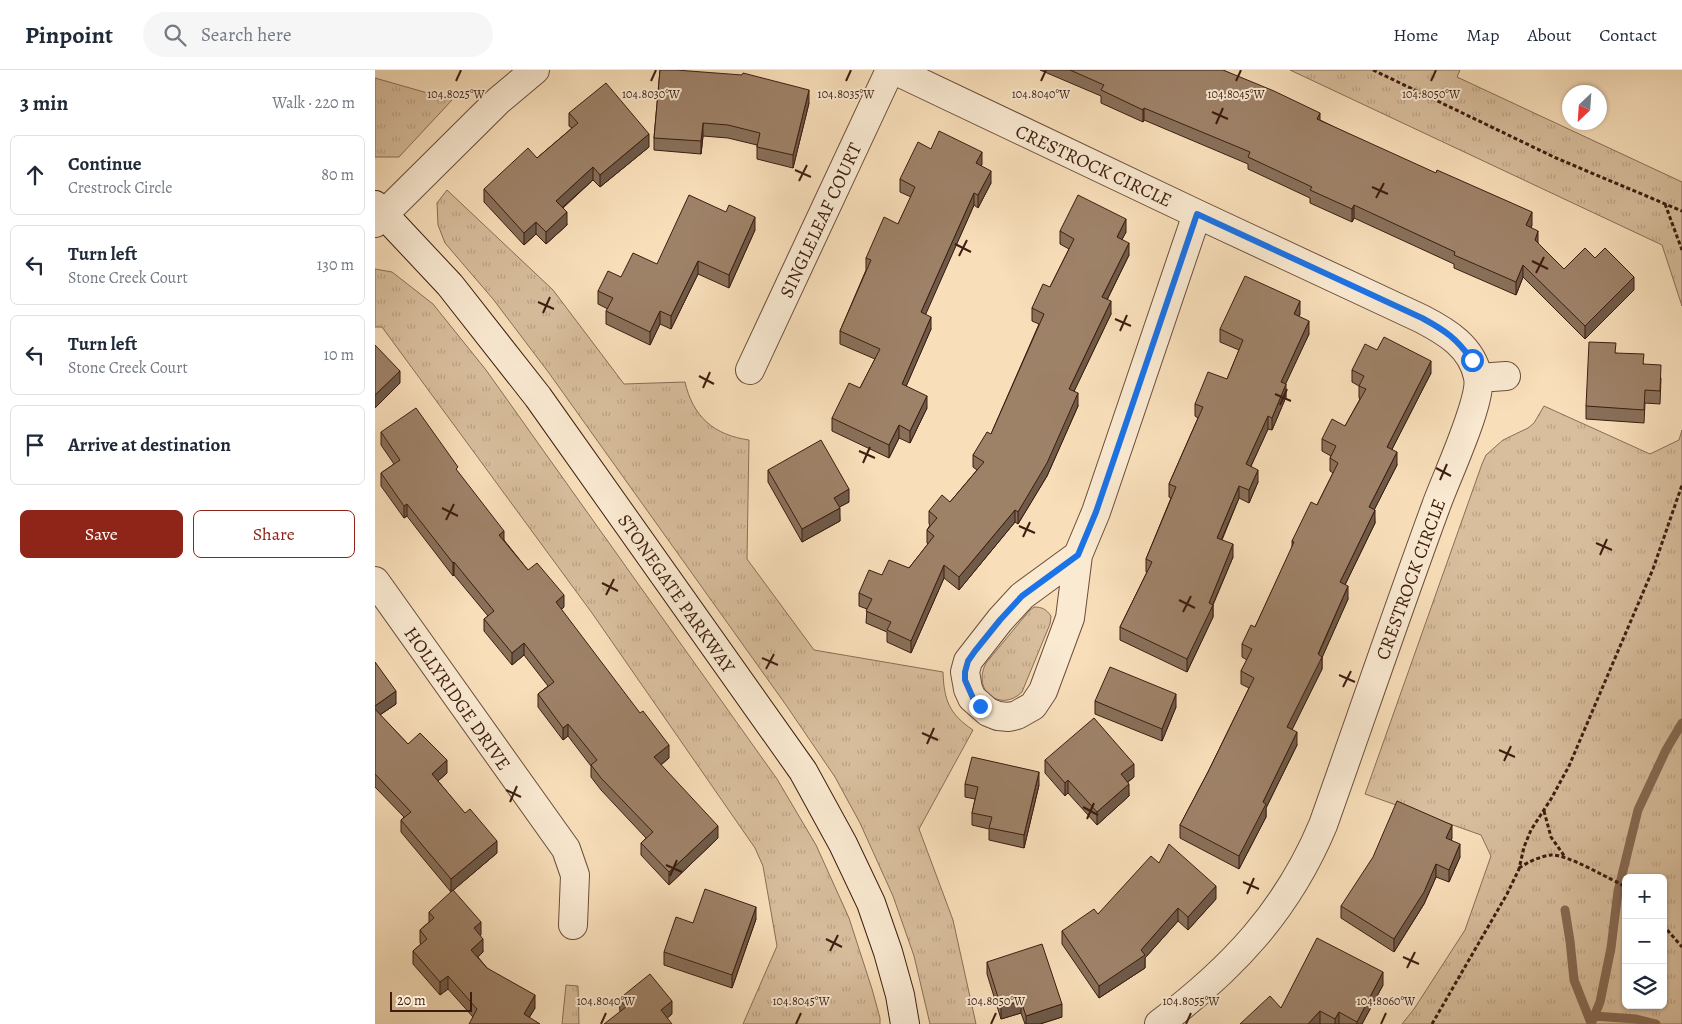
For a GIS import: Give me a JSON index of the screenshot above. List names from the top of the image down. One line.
{"streets":{"street":["CRESTROCK CIRCLE","SINGLELEAF COURT","STONEGATE PARKWAY","HOLLYRIDGE DRIVE"]},"crossings":[["CRESTROCK CIRCLE","SINGLELEAF COURT"]],"scale_bar":"20 m","north":"bottom left","page":{"header":"Pinpoint","search":"Search here","nav":["Home","Map","About","Contact"],"heading":["3 min","Walk · 220 m"],"list":[["Continue","Crestrock Circle","80 m"],["Turn left","Stone Creek Court","130 m"],["Turn left","Stone Creek Court","10 m"],"Arrive at destination"],"buttons":["Save","Share"],"map_buttons":["+","−"],"scale":"20 m"},"coordinates":["104.8030°W","104.8035°W","104.8040°W","104.8045°W","104.8050°W","104.8025°W","104.8055°W","104.8060°W"]}
